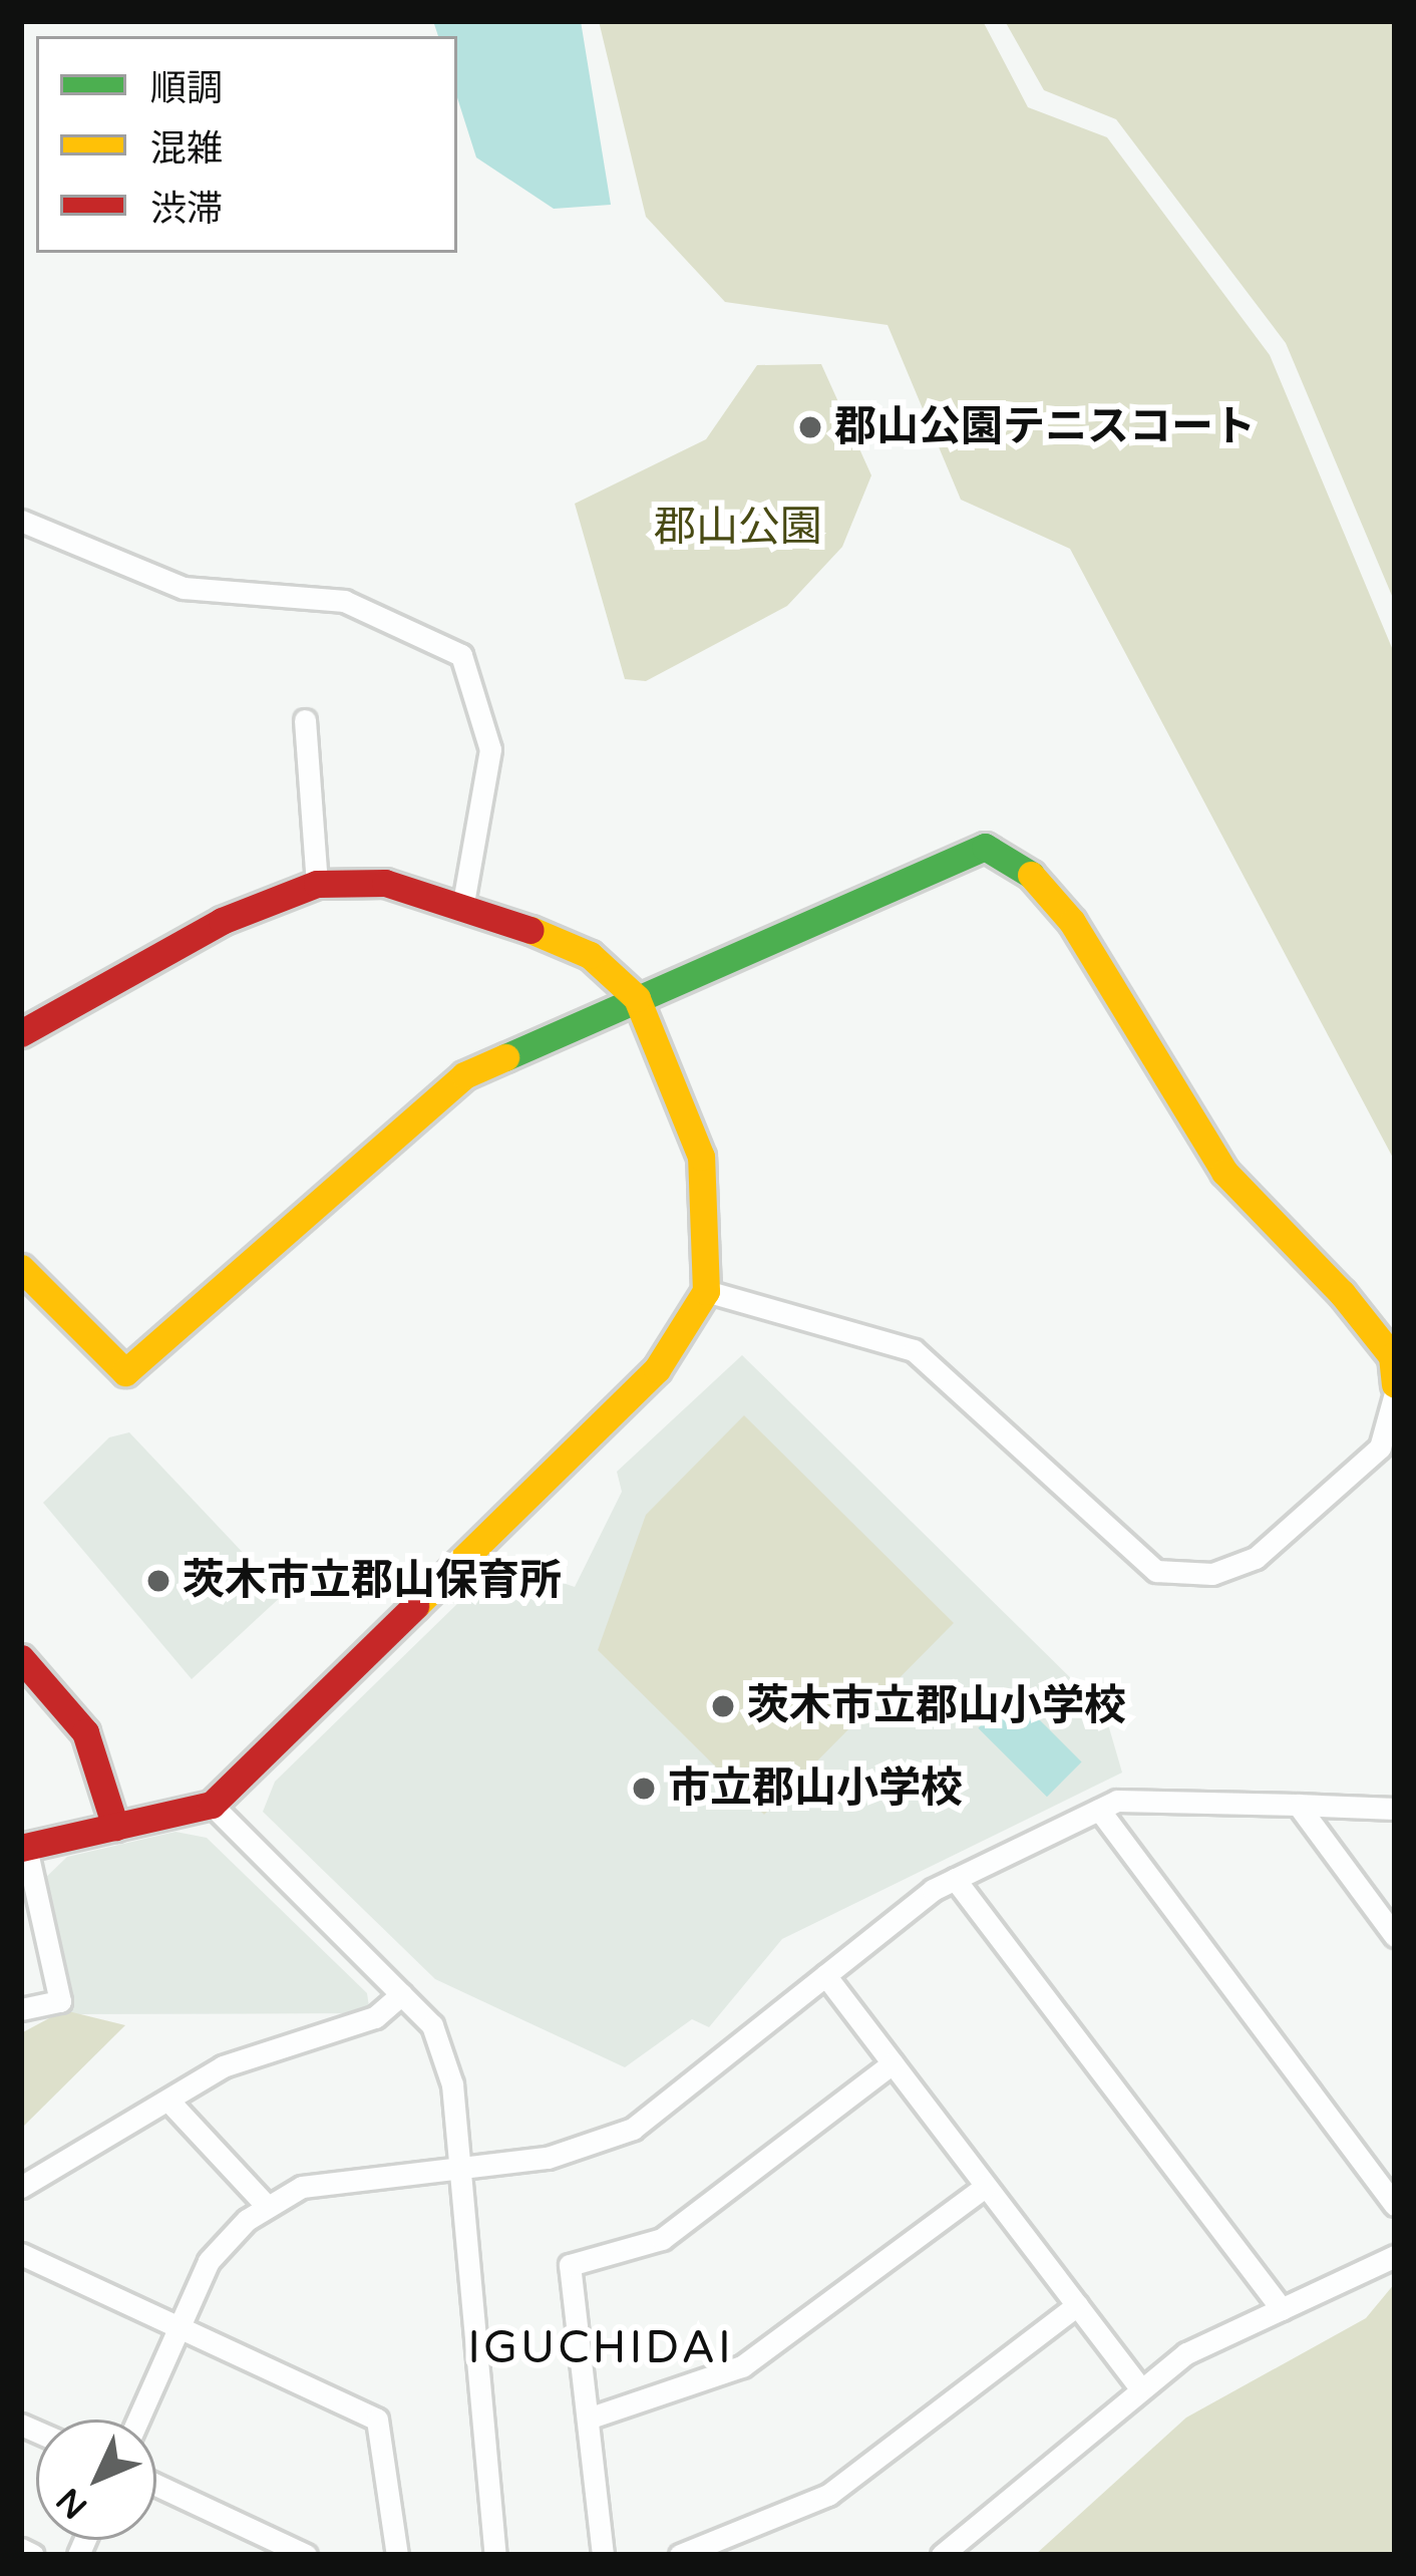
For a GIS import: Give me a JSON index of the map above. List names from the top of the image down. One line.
{"districts":["IGUCHIDAI"],"parks":["郡山公園"],"places":["郡山公園テニスコート","茨木市立郡山保育所","茨木市立郡山小学校","市立郡山小学校"],"legend":["順調","混雑","渋滞"],"north":"bottom left"}
